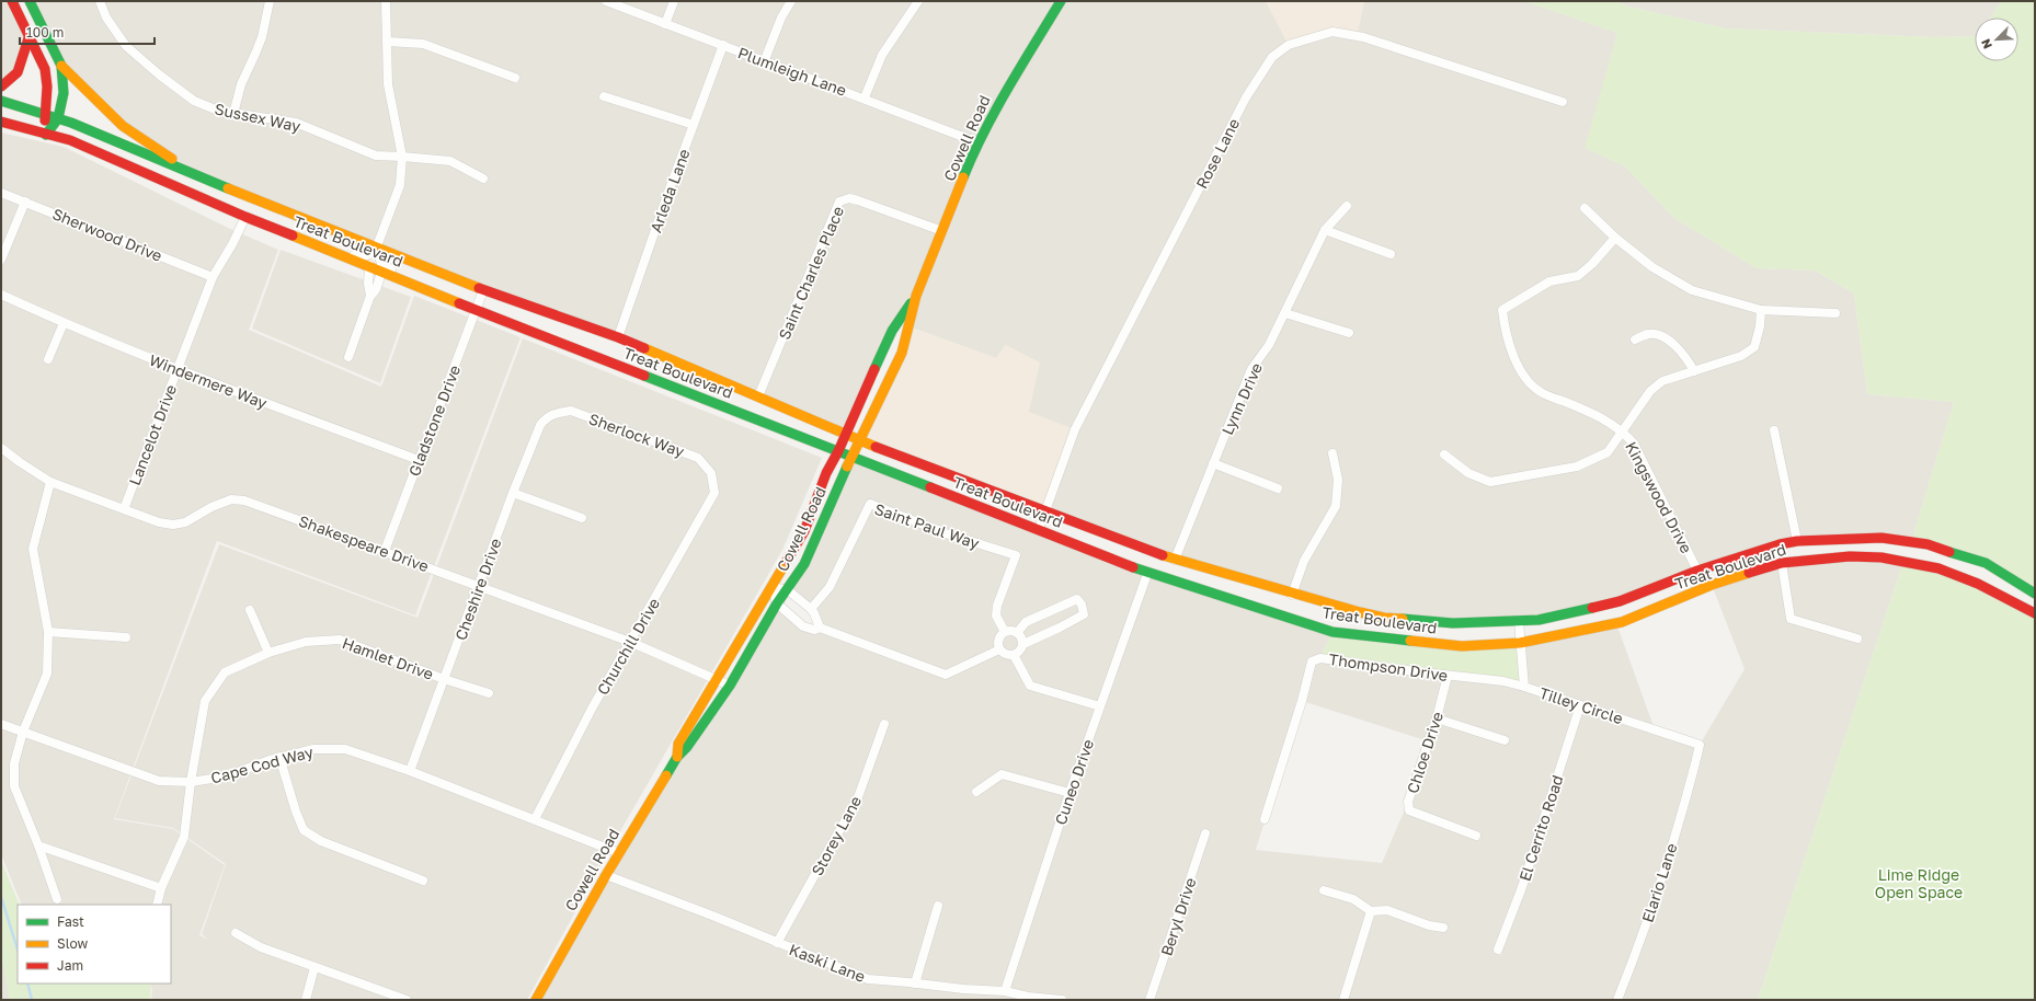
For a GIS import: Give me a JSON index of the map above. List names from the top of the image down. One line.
{"streets":{"main road":["Cowell Road","Treat Boulevard"],"street":["Plumleigh Lane","Sussex Way","Rose Lane","Arleda Lane","Sherwood Drive","Saint Charles Place","Windermere Way","Lynn Drive","Gladstone Drive","Lancelot Drive","Sherlock Way","Kingswood Drive","Saint Paul Way","Shakespeare Drive","Cheshire Drive","Churchill Drive","Hamlet Drive","Thompson Drive","Tilley Circle","Chloe Drive","Cape Cod Way","Cuneo Drive","El Cerrito Road","Storey Lane","Elario Lane","Beryl Drive","Kaski Lane"]},"crossings":[["Plumleigh Lane","Cowell Road"],["Plumleigh Lane","Arleda Lane"],["Cowell Road","Treat Boulevard"],["Cowell Road","Saint Charles Place"],["Cowell Road","Shakespeare Drive"],["Cowell Road","Cape Cod Way"],["Cowell Road","Kaski Lane"],["Rose Lane","Treat Boulevard"],["Arleda Lane","Treat Boulevard"],["Sherwood Drive","Lancelot Drive"],["Treat Boulevard","Saint Charles Place"],["Treat Boulevard","Lynn Drive"],["Treat Boulevard","Gladstone Drive"],["Treat Boulevard","Lancelot Drive"],["Treat Boulevard","Kingswood Drive"],["Treat Boulevard","Tilley Circle"],["Treat Boulevard","Cuneo Drive"],["Windermere Way","Gladstone Drive"],["Windermere Way","Lancelot Drive"],["Gladstone Drive","Shakespeare Drive"],["Lancelot Drive","Shakespeare Drive"],["Sherlock Way","Cheshire Drive"],["Sherlock Way","Churchill Drive"],["Shakespeare Drive","Cheshire Drive"],["Shakespeare Drive","Churchill Drive"],["Cheshire Drive","Hamlet Drive"],["Cheshire Drive","Cape Cod Way"],["Churchill Drive","Cape Cod Way"],["Hamlet Drive","Cape Cod Way"],["Thompson Drive","Tilley Circle"],["Thompson Drive","Chloe Drive"],["Tilley Circle","El Cerrito Road"],["Tilley Circle","Elario Lane"],["Cuneo Drive","Kaski Lane"],["Storey Lane","Kaski Lane"]],"parks":["Lime Ridge Open Space"],"legend":["Fast","Slow","Jam"],"scale_bar":"100 m","north":"bottom left"}
